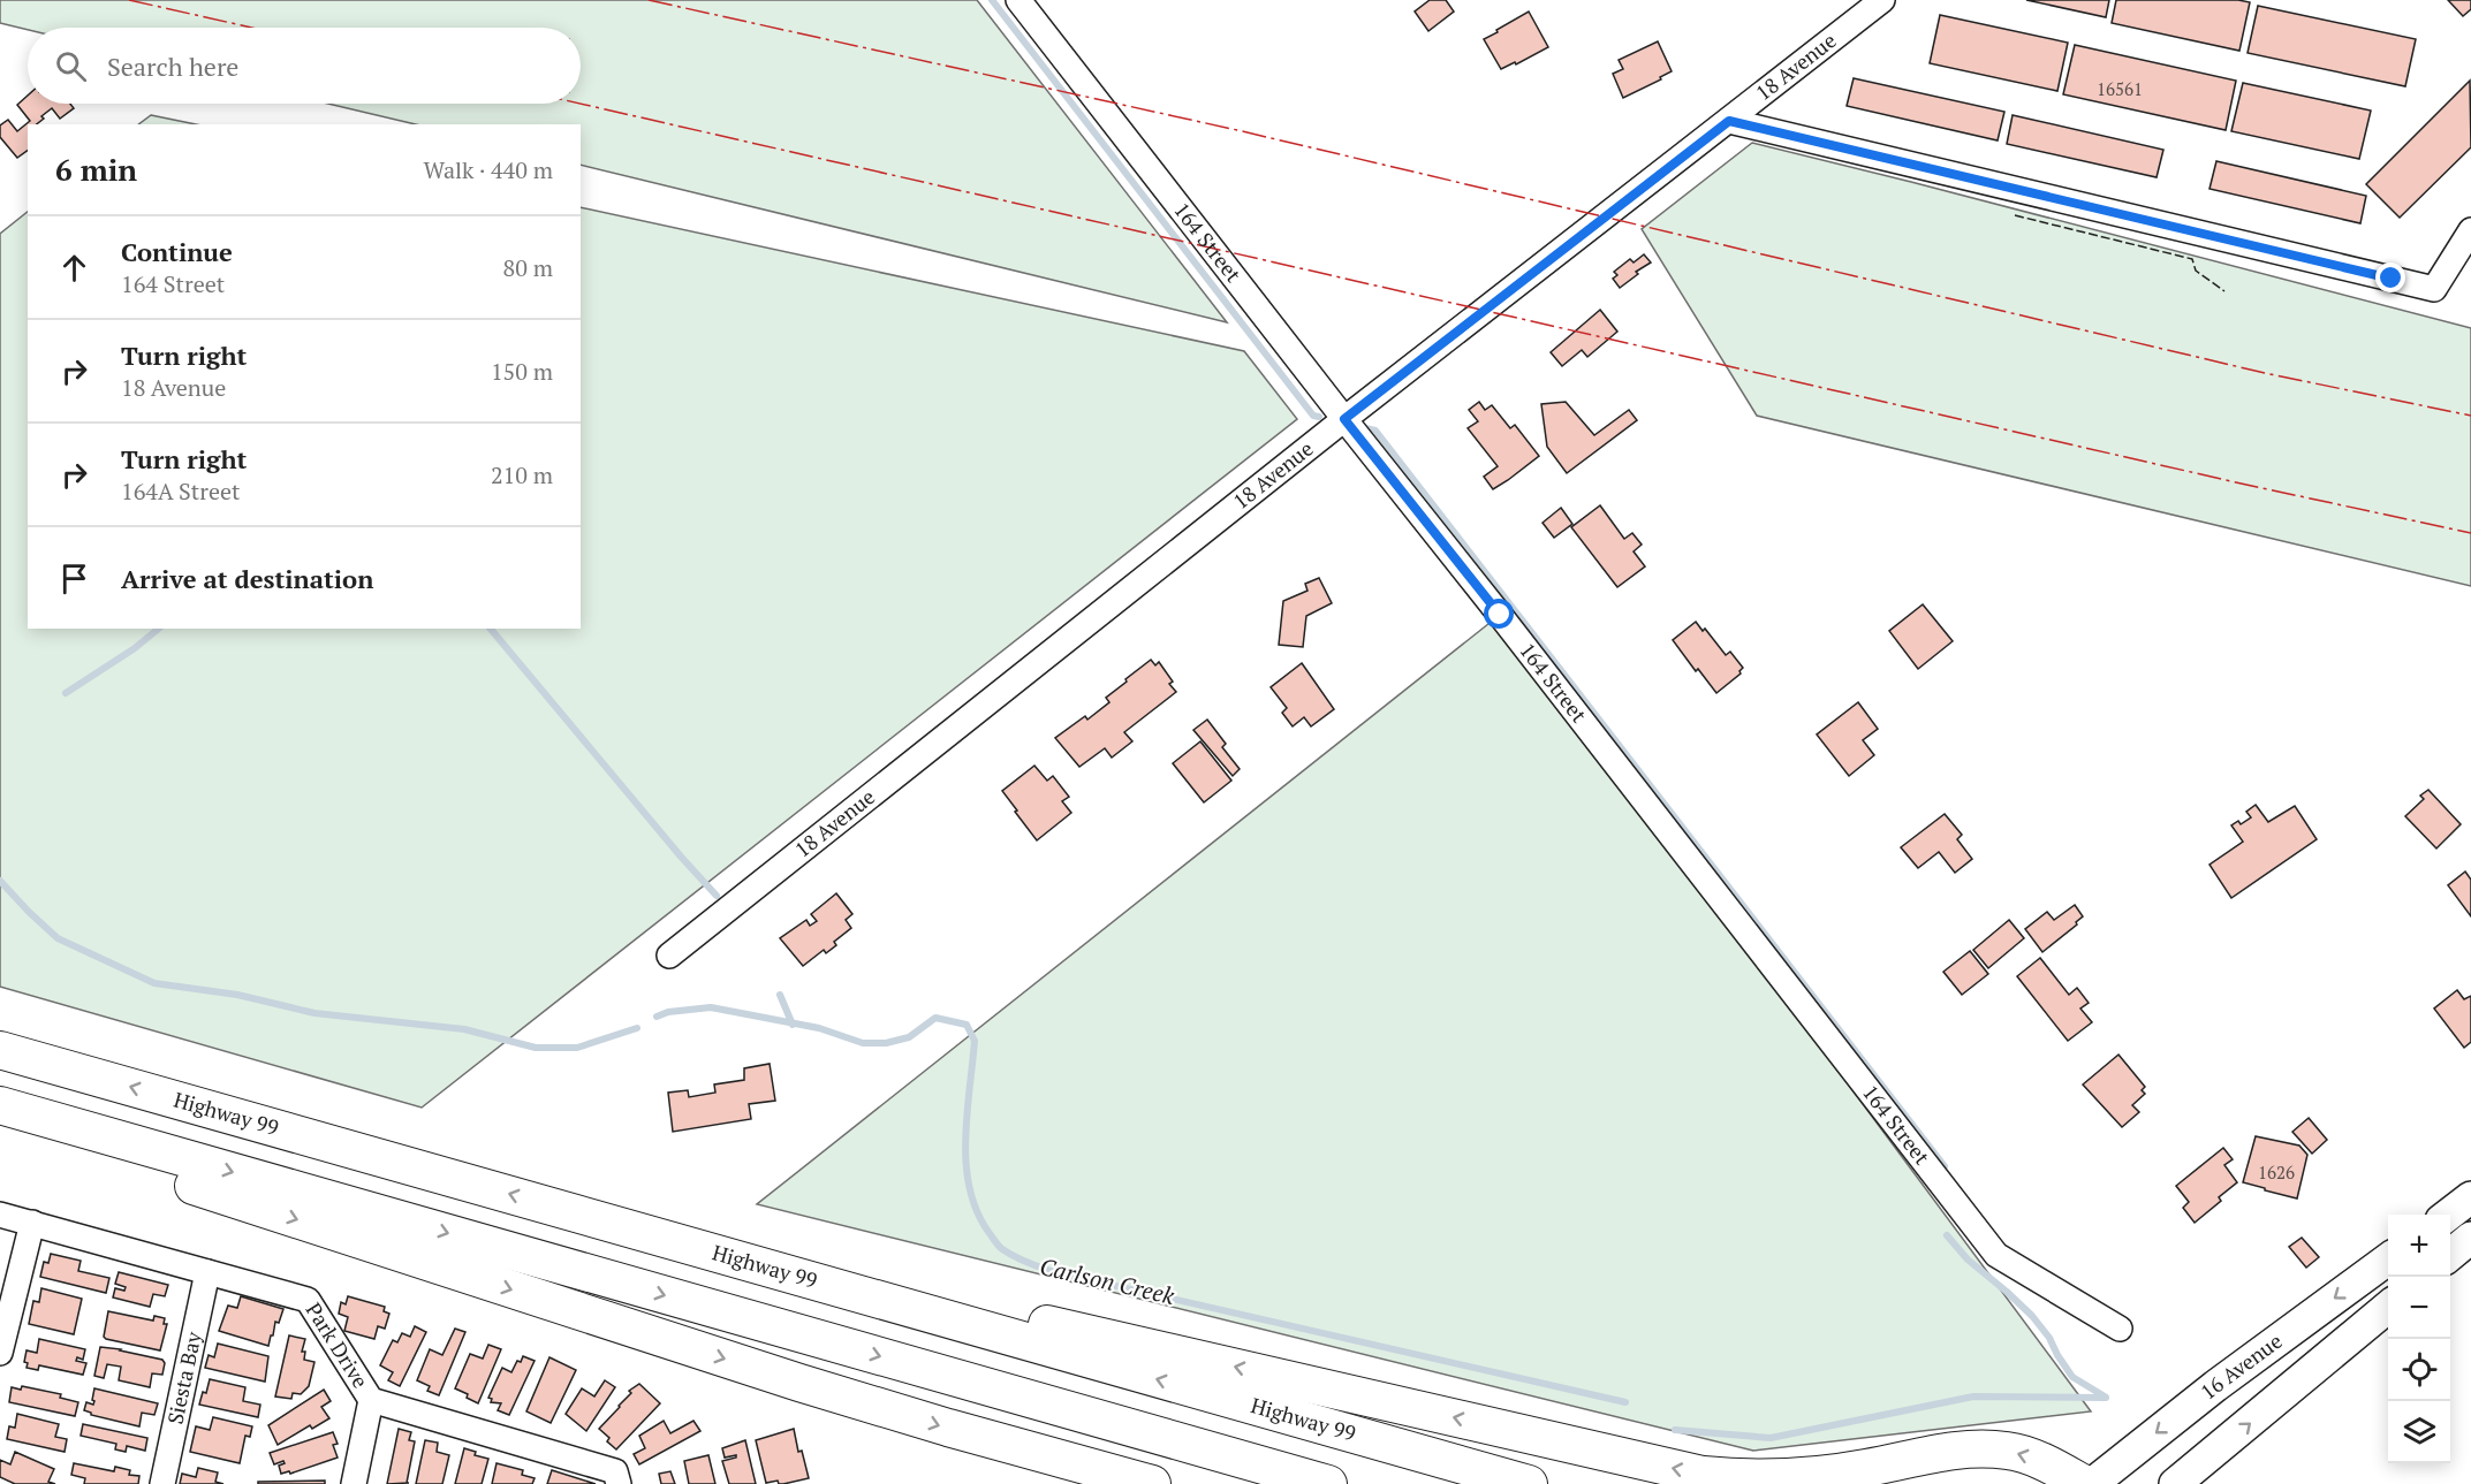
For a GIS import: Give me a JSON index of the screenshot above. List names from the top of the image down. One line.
{"streets":{"highway":["Highway 99"],"main road":["16 Avenue"],"street":["18 Avenue","164 Street","Park Drive","Siesta Bay"]},"crossings":[["18 Avenue","164 Street"],["Park Drive","Siesta Bay"]],"water":["Carlson Creek"],"house_numbers":["16561","1626"],"page":{"search":"Search here","heading":["6 min","Walk · 440 m"],"list":[["Continue","164 Street","80 m"],["Turn right","18 Avenue","150 m"],["Turn right","164A Street","210 m"],"Arrive at destination"],"map_buttons":["+","−"]}}
